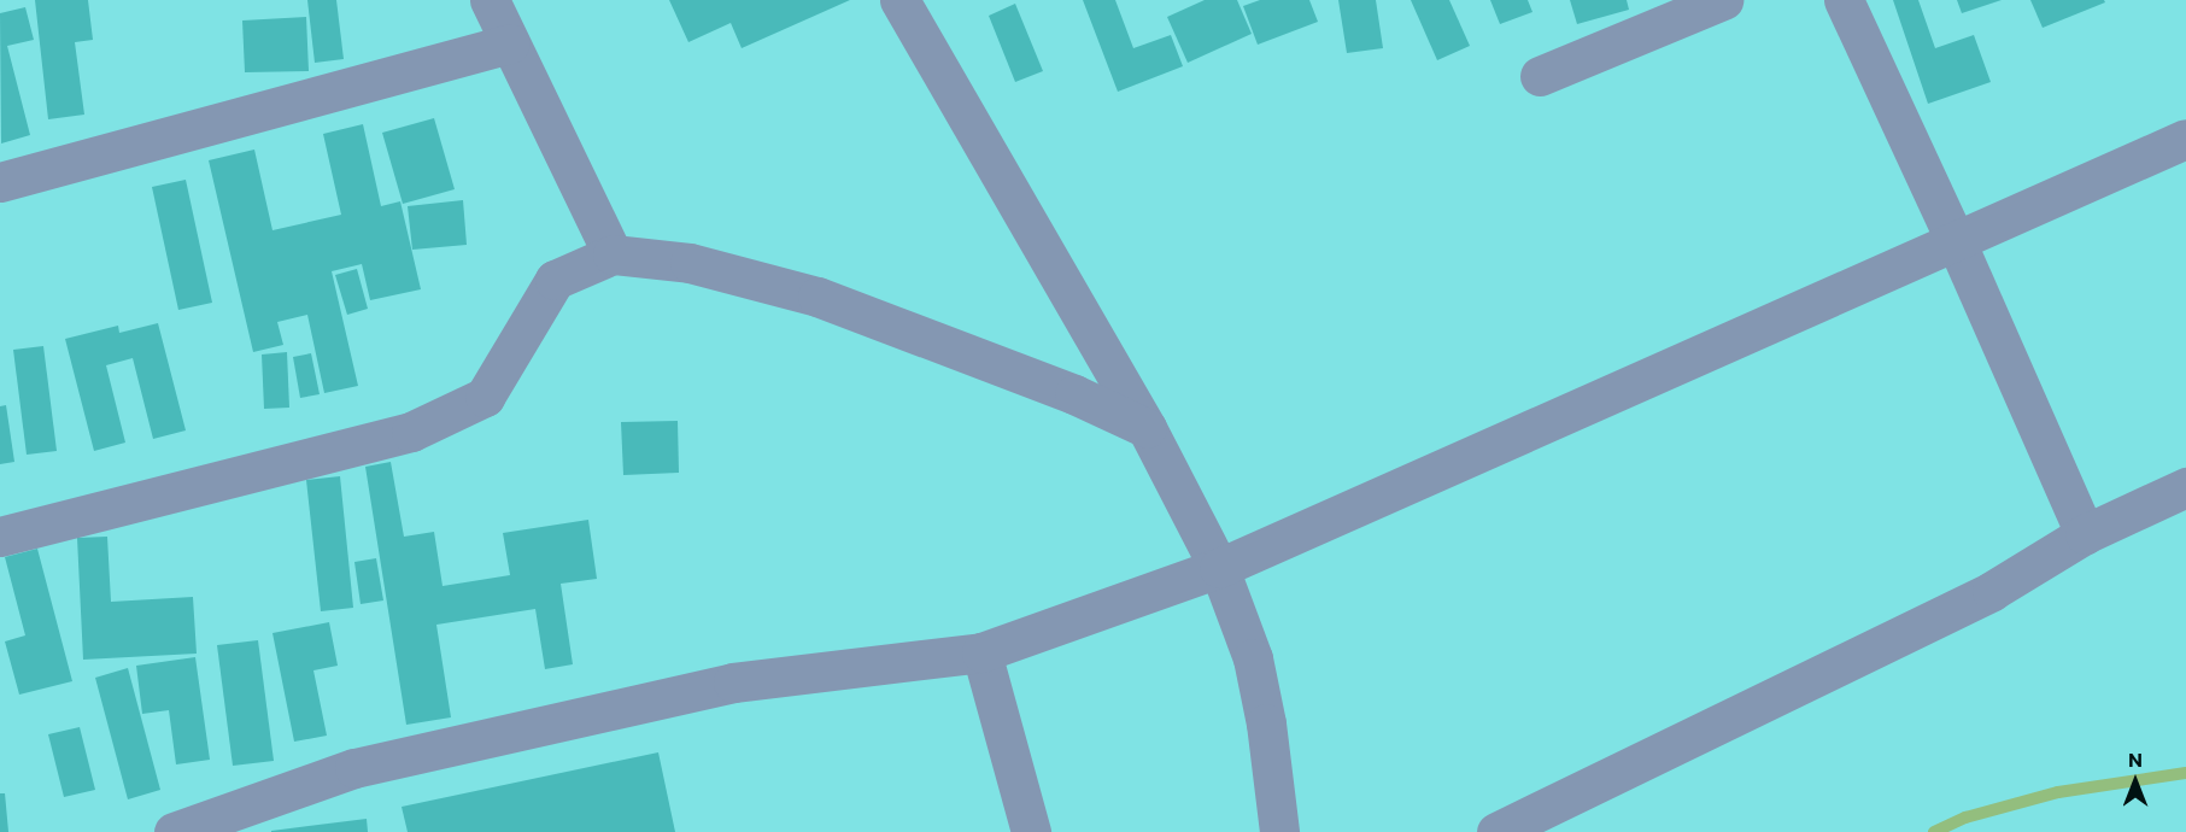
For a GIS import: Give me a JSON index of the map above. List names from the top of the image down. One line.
{"north":"top"}
